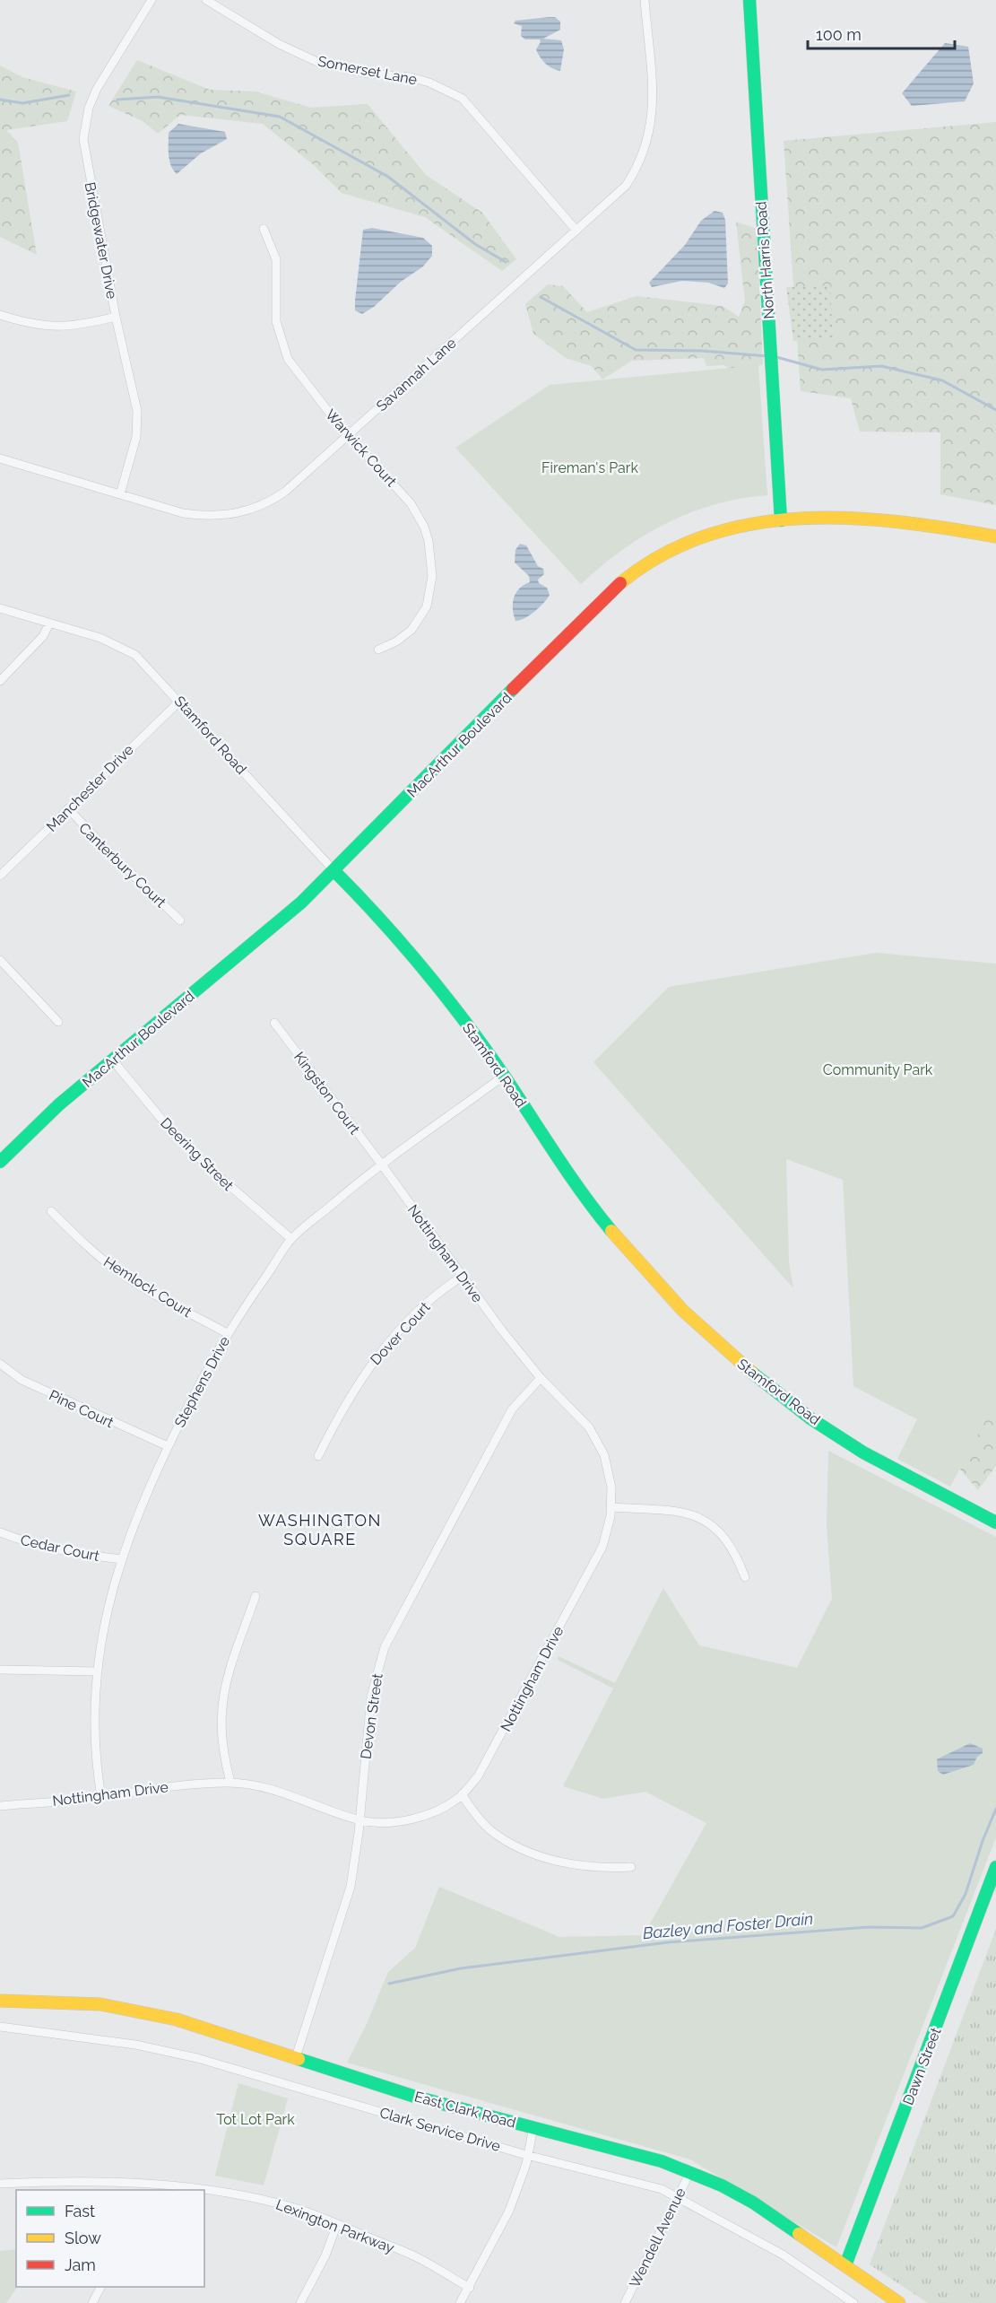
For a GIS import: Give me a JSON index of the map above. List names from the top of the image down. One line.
{"streets":{"street":["Somerset Lane","Bridgewater Drive","North Harris Road","Savannah Lane","Warwick Court","Stamford Road","MacArthur Boulevard","Manchester Drive","Canterbury Court","Kingston Court","Deering Street","Nottingham Drive","Hemlock Court","Dover Court","Stephens Drive","Pine Court","Cedar Court","Devon Street","Dawn Street","East Clark Road","Clark Service Drive","Lexington Parkway","Wendell Avenue"]},"crossings":[["Somerset Lane","Savannah Lane"],["Bridgewater Drive","Savannah Lane"],["North Harris Road","MacArthur Boulevard"],["Savannah Lane","Warwick Court"],["Stamford Road","MacArthur Boulevard"],["Stamford Road","Manchester Drive"],["Stamford Road","Stephens Drive"],["MacArthur Boulevard","Deering Street"],["Manchester Drive","Canterbury Court"],["Kingston Court","Nottingham Drive"],["Kingston Court","Stephens Drive"],["Deering Street","Stephens Drive"],["Nottingham Drive","Dover Court"],["Nottingham Drive","Stephens Drive"],["Nottingham Drive","Devon Street"],["Hemlock Court","Stephens Drive"],["Stephens Drive","Pine Court"],["Stephens Drive","Cedar Court"],["Devon Street","East Clark Road"],["Dawn Street","East Clark Road"],["East Clark Road","Wendell Avenue"],["Clark Service Drive","Wendell Avenue"]],"districts":["WASHINGTON SQUARE"],"water":["Bazley and Foster Drain"],"parks":["Fireman's Park","Community Park","Tot Lot Park"],"legend":["Fast","Slow","Jam"],"scale_bar":"100 m"}
